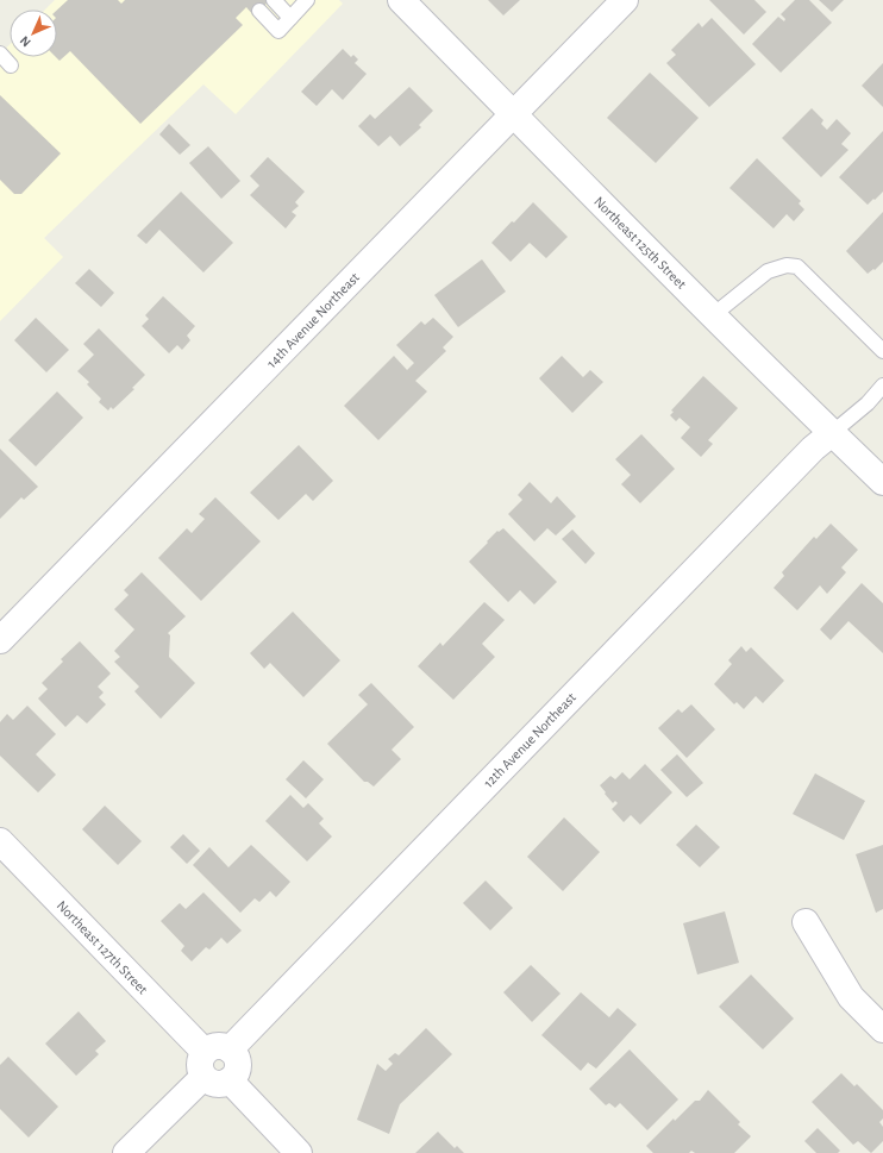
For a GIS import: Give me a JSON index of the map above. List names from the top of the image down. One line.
{"streets":{"street":["Northeast 125th Street","14th Avenue Northeast","12th Avenue Northeast","Northeast 127th Street"]},"crossings":[["Northeast 125th Street","14th Avenue Northeast"],["Northeast 125th Street","12th Avenue Northeast"],["12th Avenue Northeast","Northeast 127th Street"]],"north":"bottom left"}
